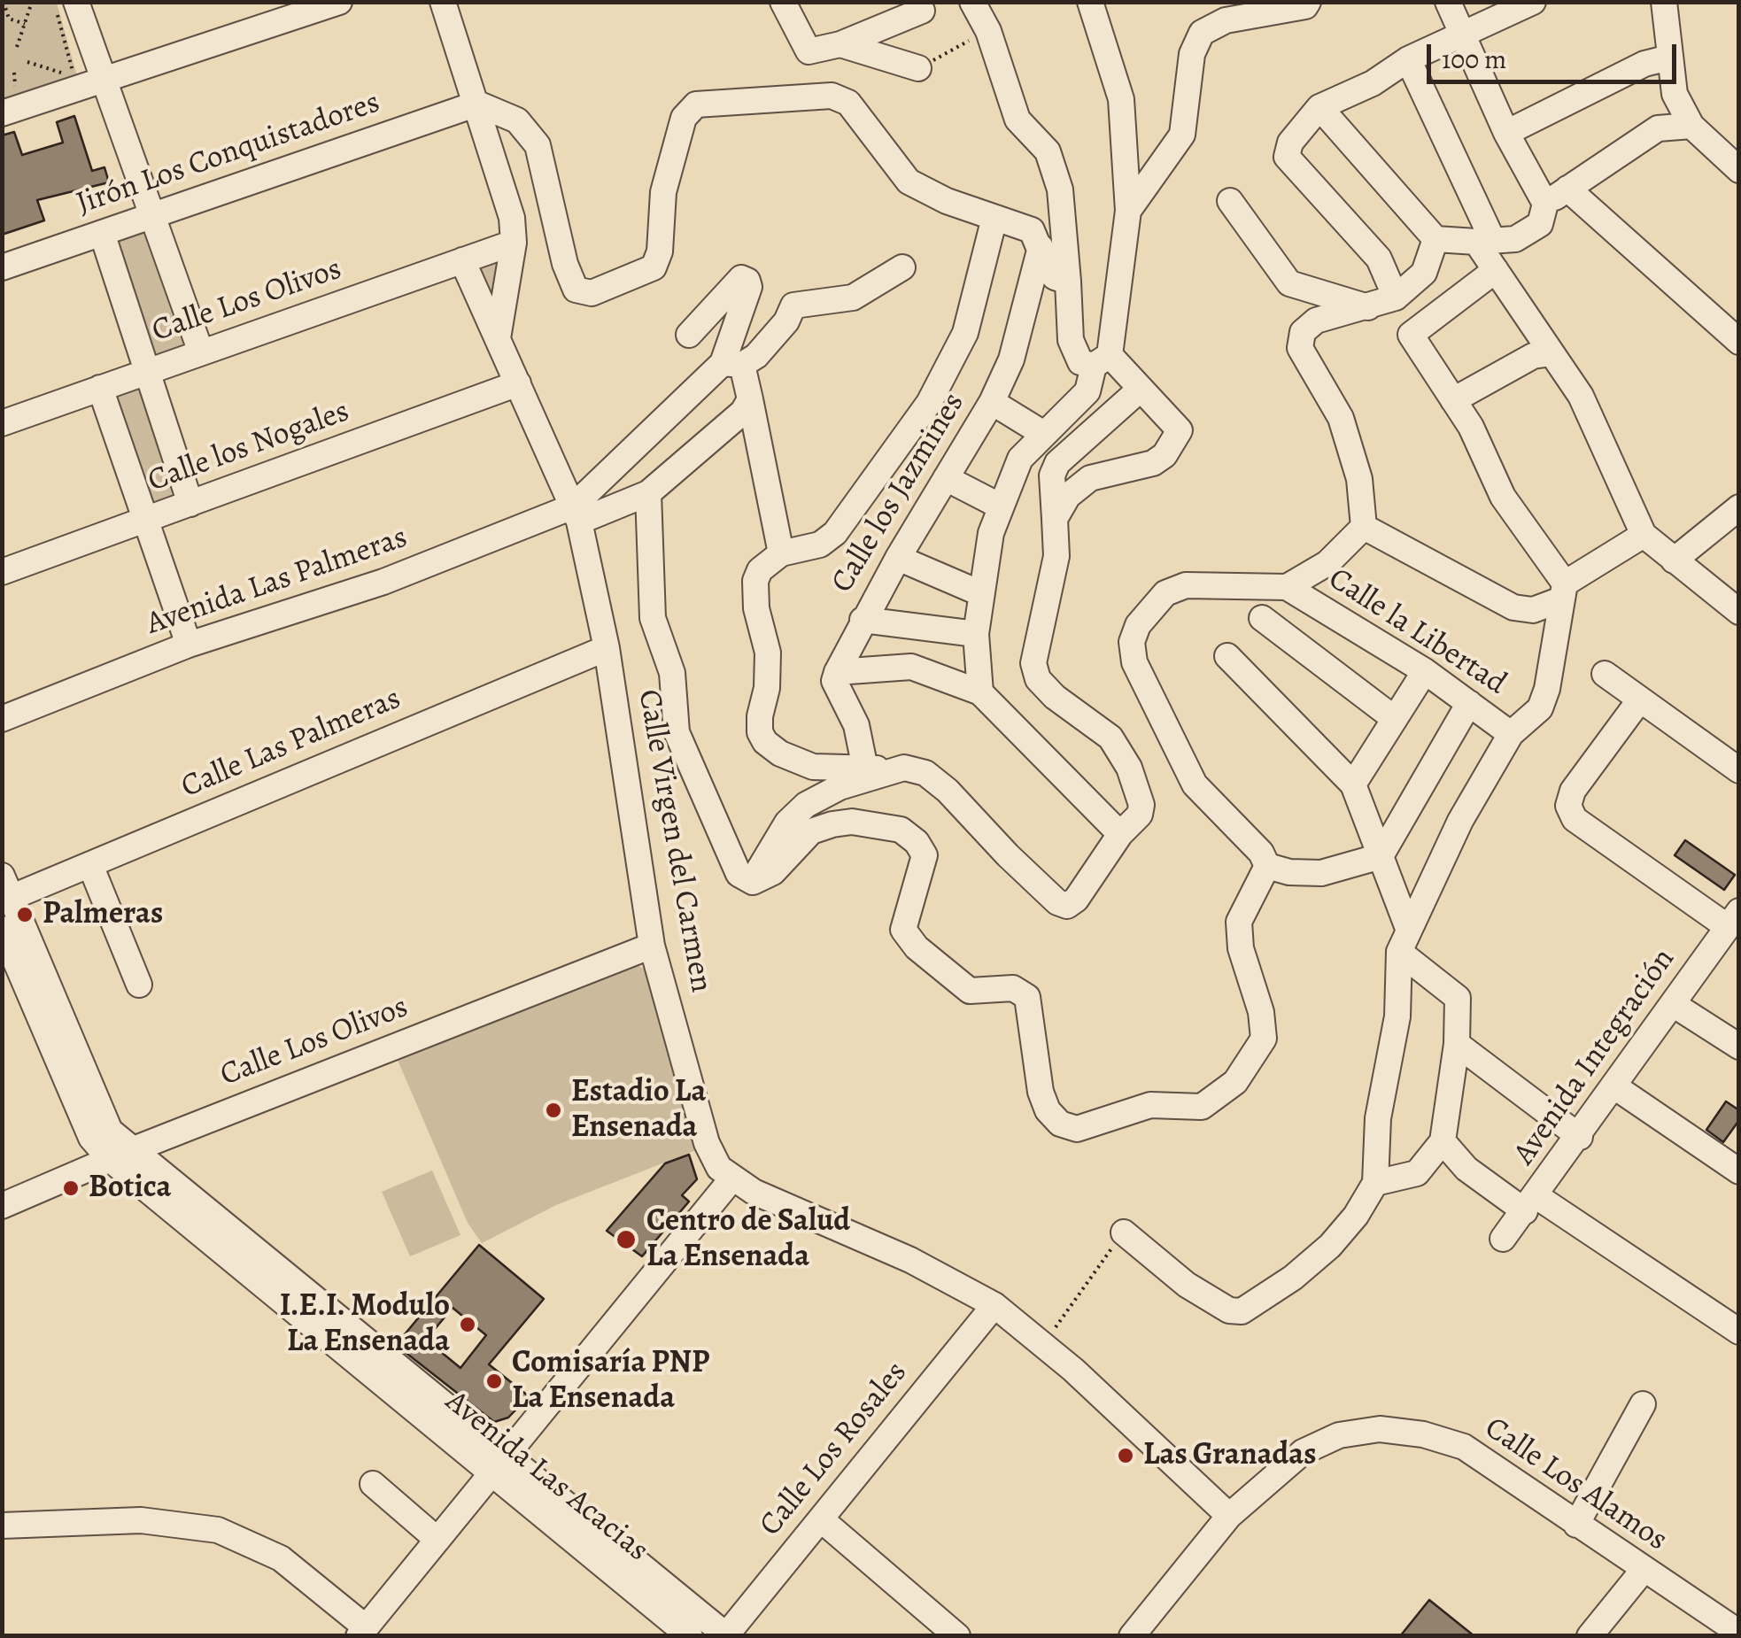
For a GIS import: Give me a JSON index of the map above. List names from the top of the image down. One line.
{"streets":{"street":["Jirón Los Conquistadores","Calle Los Olivos","Calle los Nogales","Calle los Jazmines","Avenida Las Palmeras","Calle la Libertad","Calle Las Palmeras","Calle Virgen del Carmen","Avenida Integración","Calle Los Rosales","Avenida Las Acacias","Calle Los Alamos"]},"crossings":[["Calle Los Olivos","Calle Virgen del Carmen"],["Calle Los Olivos","Avenida Las Acacias"],["Calle los Nogales","Calle Virgen del Carmen"],["Avenida Las Palmeras","Calle Virgen del Carmen"],["Calle Las Palmeras","Calle Virgen del Carmen"],["Calle Las Palmeras","Avenida Las Acacias"],["Calle Los Rosales","Avenida Las Acacias"]],"places":["Palmeras","Estadio La Ensenada","Botica","Centro de Salud La Ensenada","I.E.I. Modulo La Ensenada","Comisaría PNP La Ensenada","Las Granadas"],"scale_bar":"100 m"}
